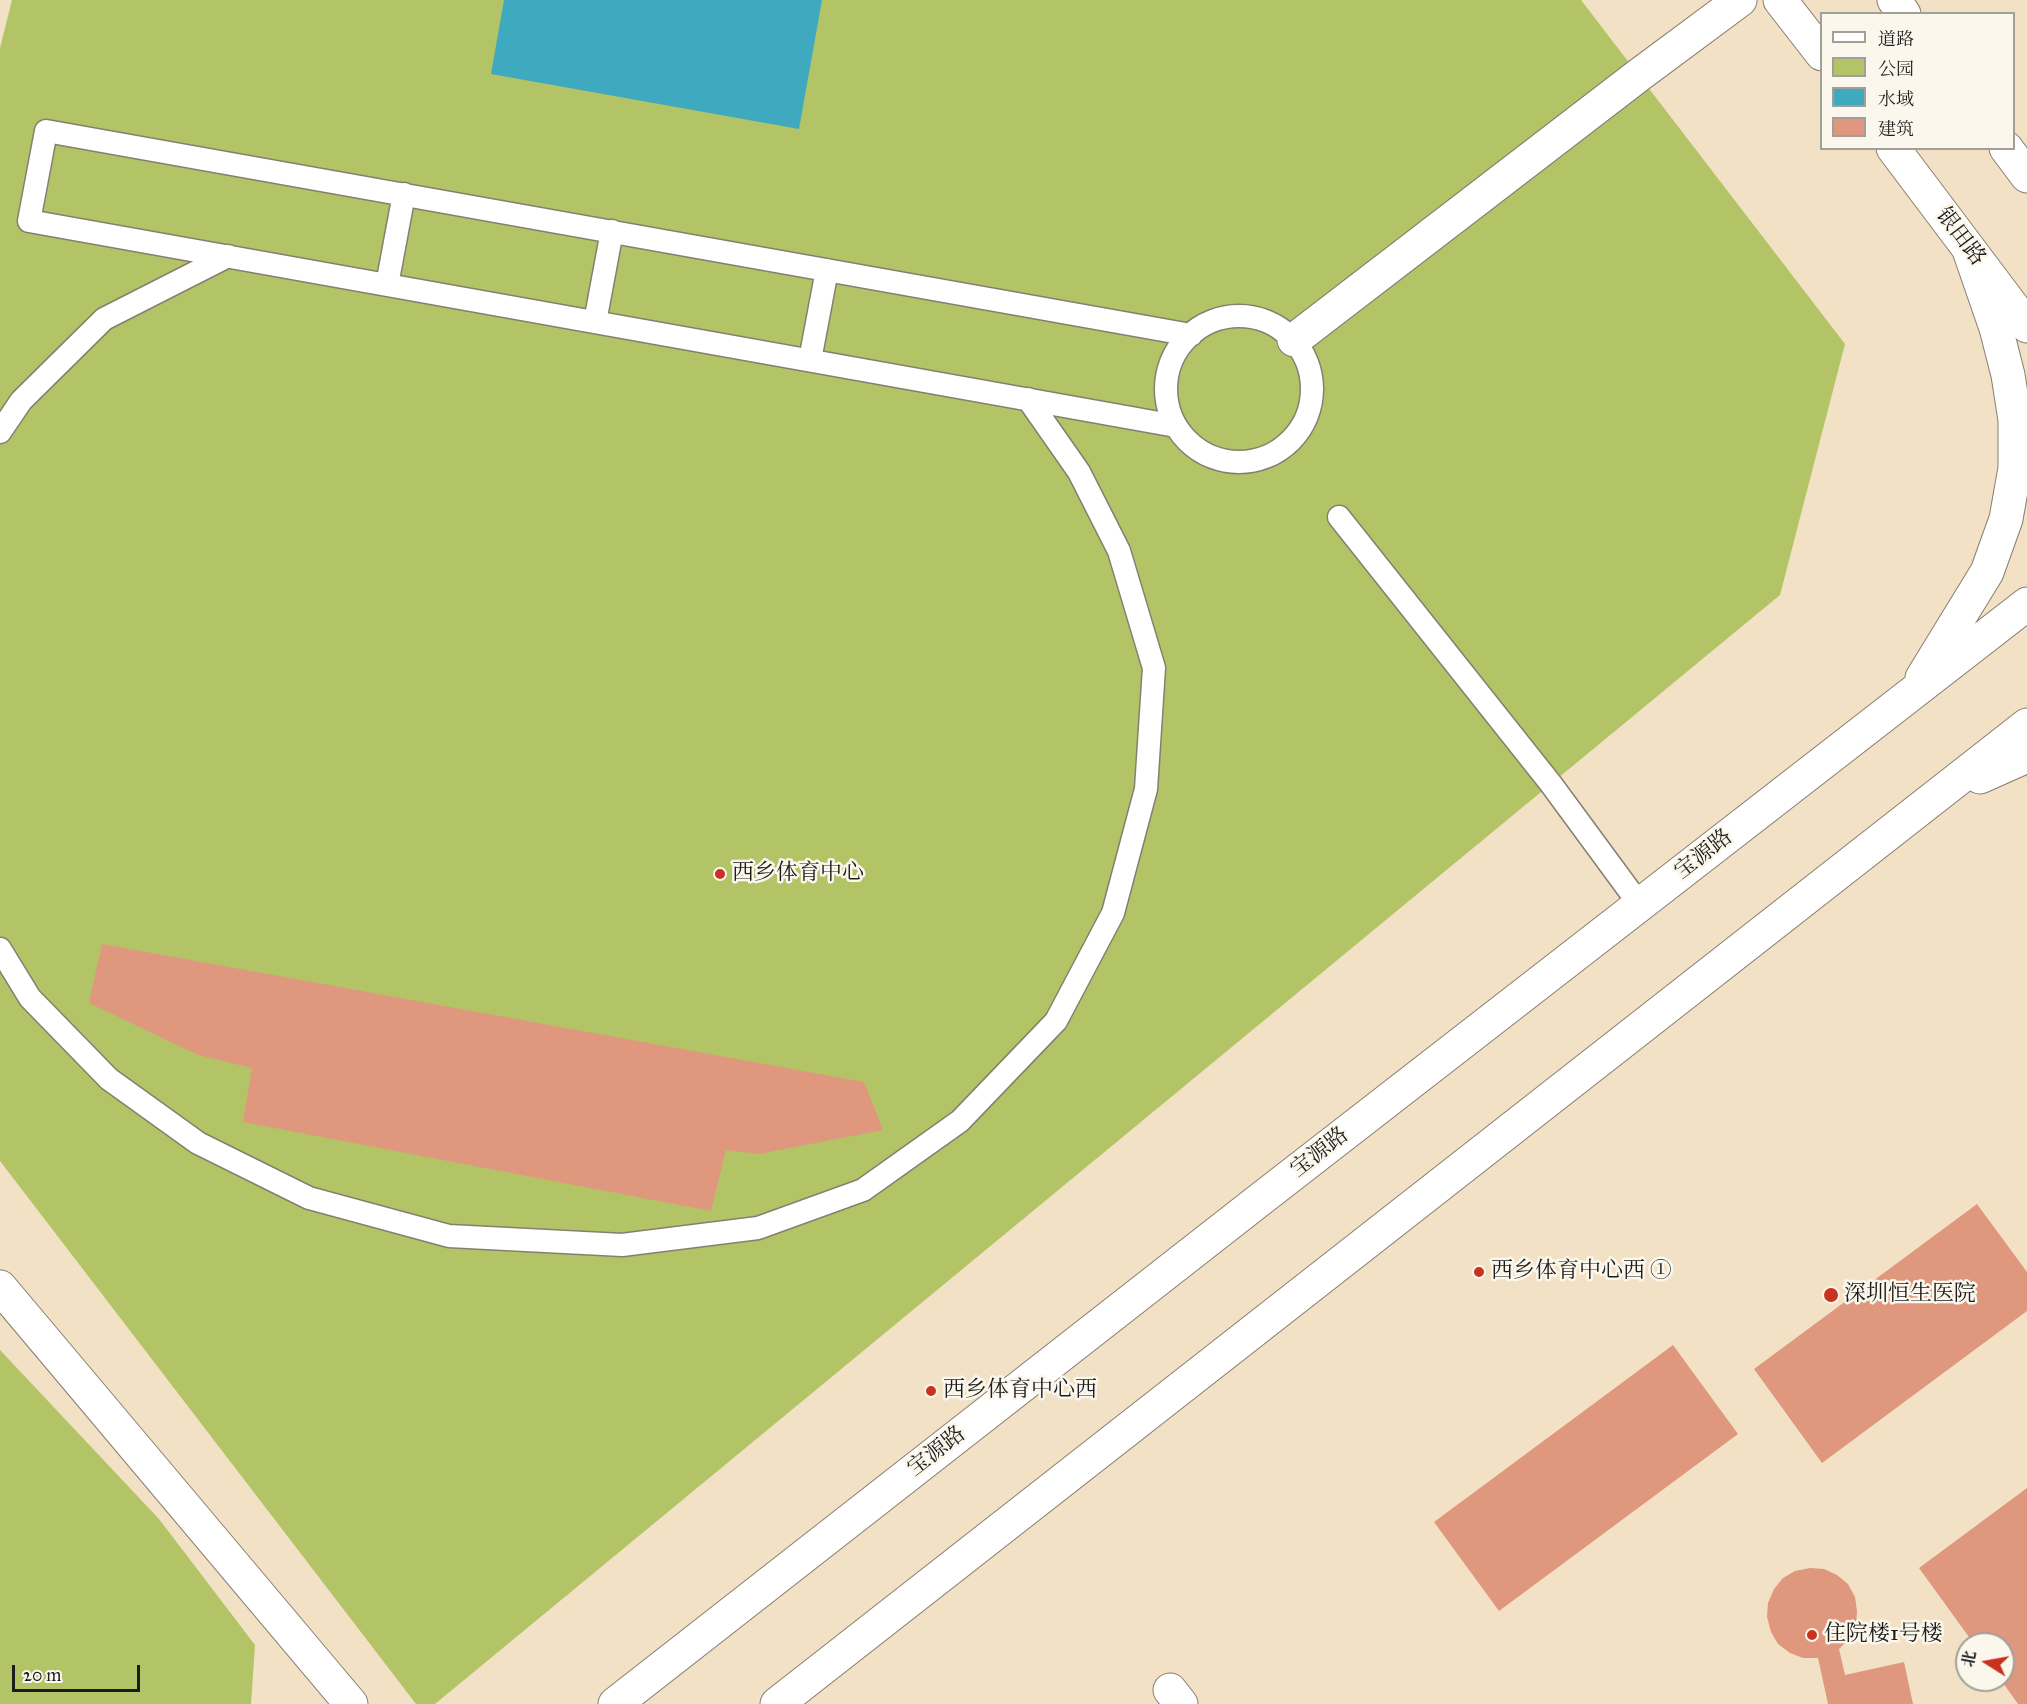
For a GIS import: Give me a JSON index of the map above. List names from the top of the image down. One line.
{"streets":{"main road":["银田路","宝源路"]},"places":["西乡体育中心","西乡体育中心西 ①","深圳恒生医院","西乡体育中心西","住院楼1号楼"],"legend":["道路","公园","水域","建筑"],"scale_bar":"20 m","north":"left"}
